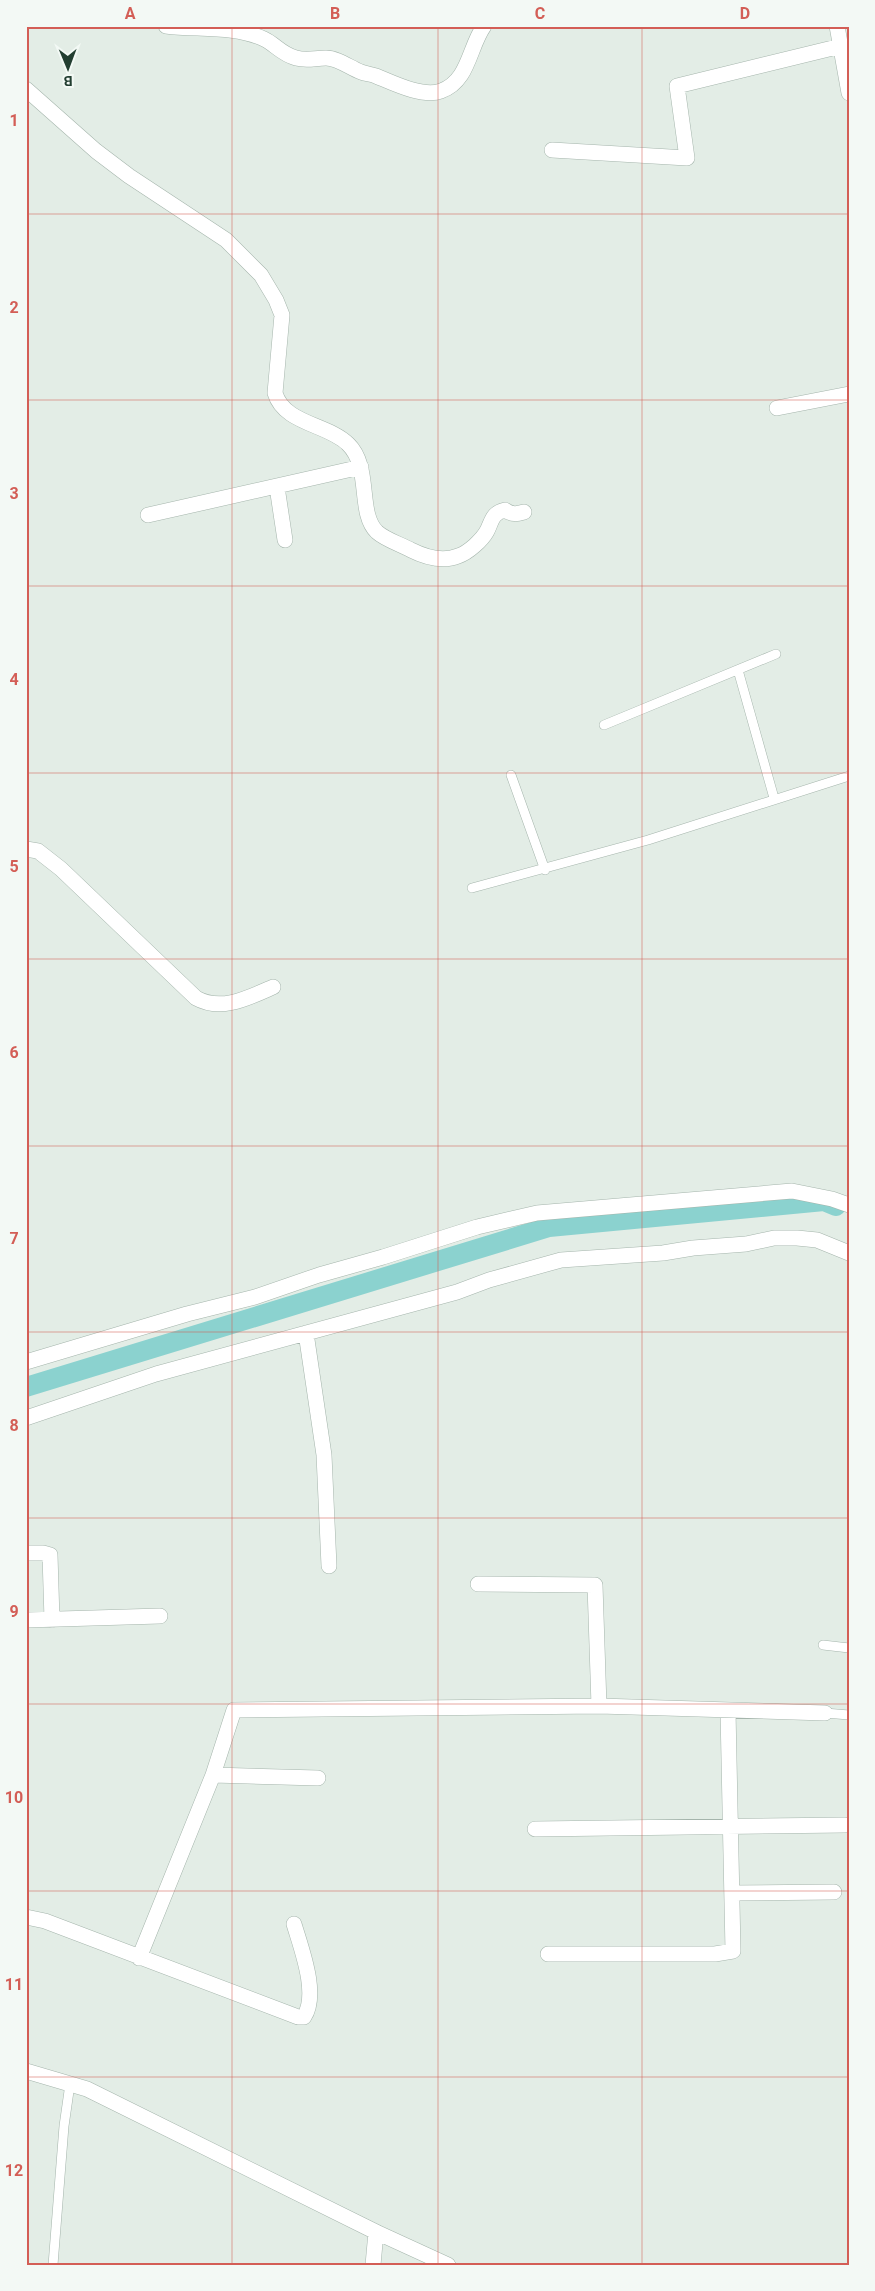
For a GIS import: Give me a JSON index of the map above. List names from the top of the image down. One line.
{"north":"bottom","grid":{"columns":["A","B","C","D"],"rows":["1","2","3","4","5","6","7","8","9","10","11","12"]}}
